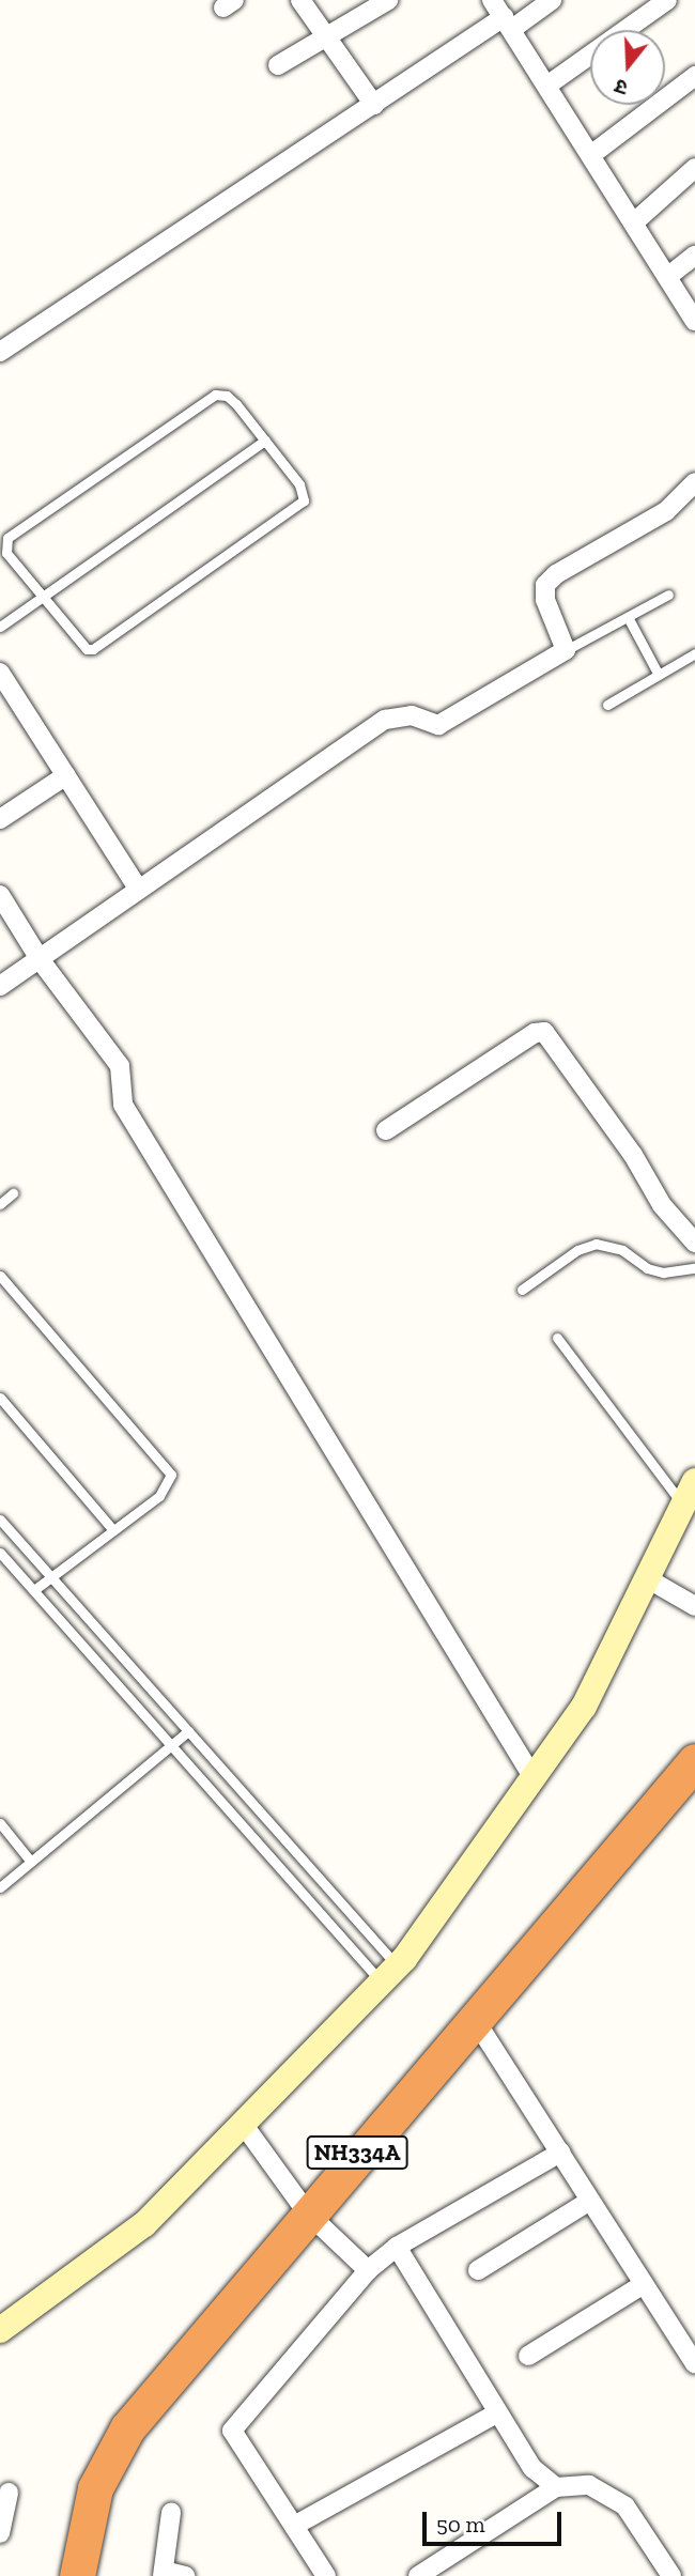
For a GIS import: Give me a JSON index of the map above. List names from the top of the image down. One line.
{"streets":{"highway":["NH334A"]},"scale_bar":"50 m","north":"bottom"}
